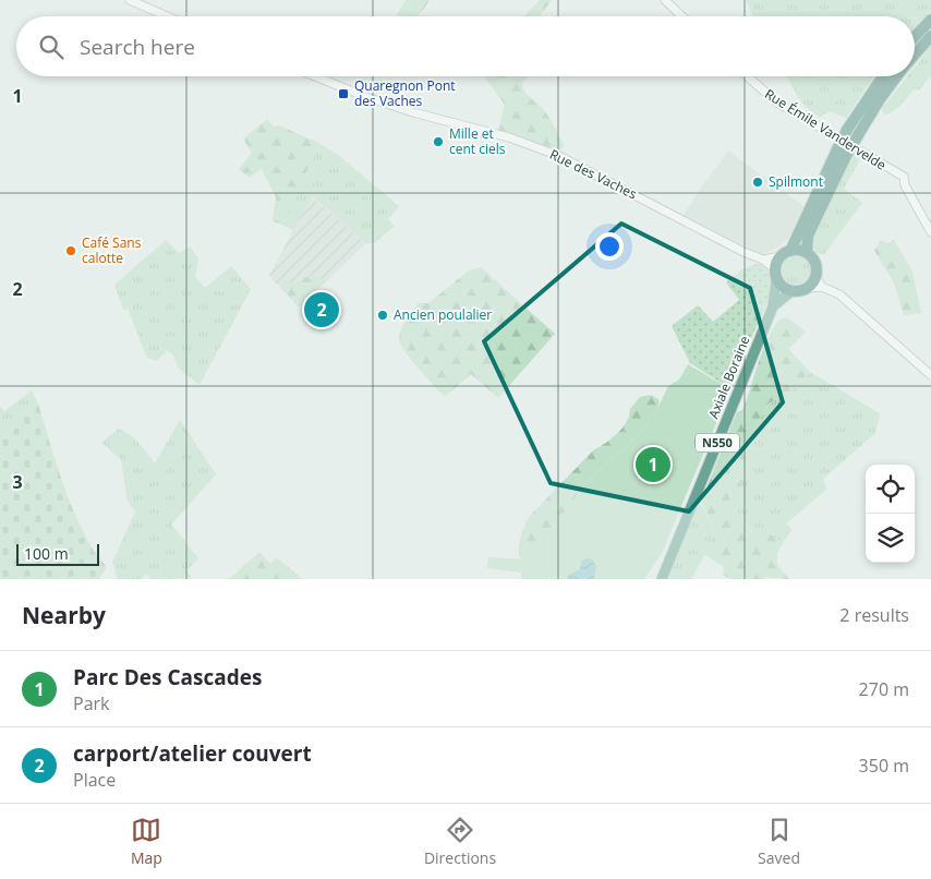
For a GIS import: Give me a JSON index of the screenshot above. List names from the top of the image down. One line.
{"streets":{"highway":["Axiale Boraine"],"main road":["N550"],"street":["Rue Émile Vandervelde","Rue des Vaches"]},"crossings":[["Rue des Vaches","Axiale Boraine"]],"places":{"transit":["Quaregnon Pont des Vaches"],"other":["Mille et cent ciels","Spilmont","Café Sans calotte","Ancien poulalier"]},"scale_bar":"100 m","page":{"search":"Search here","pins":["2","1"],"scale":"100 m","heading":["Nearby","2 results"],"list":[{"mark":"1","name":"Parc Des Cascades","note":"Park","value":"270 m"},{"mark":"2","name":"carport/atelier couvert","note":"Place","value":"350 m"}],"nav":["Map","Directions","Saved"]},"grid":{"rows":["1","2","3"]}}
